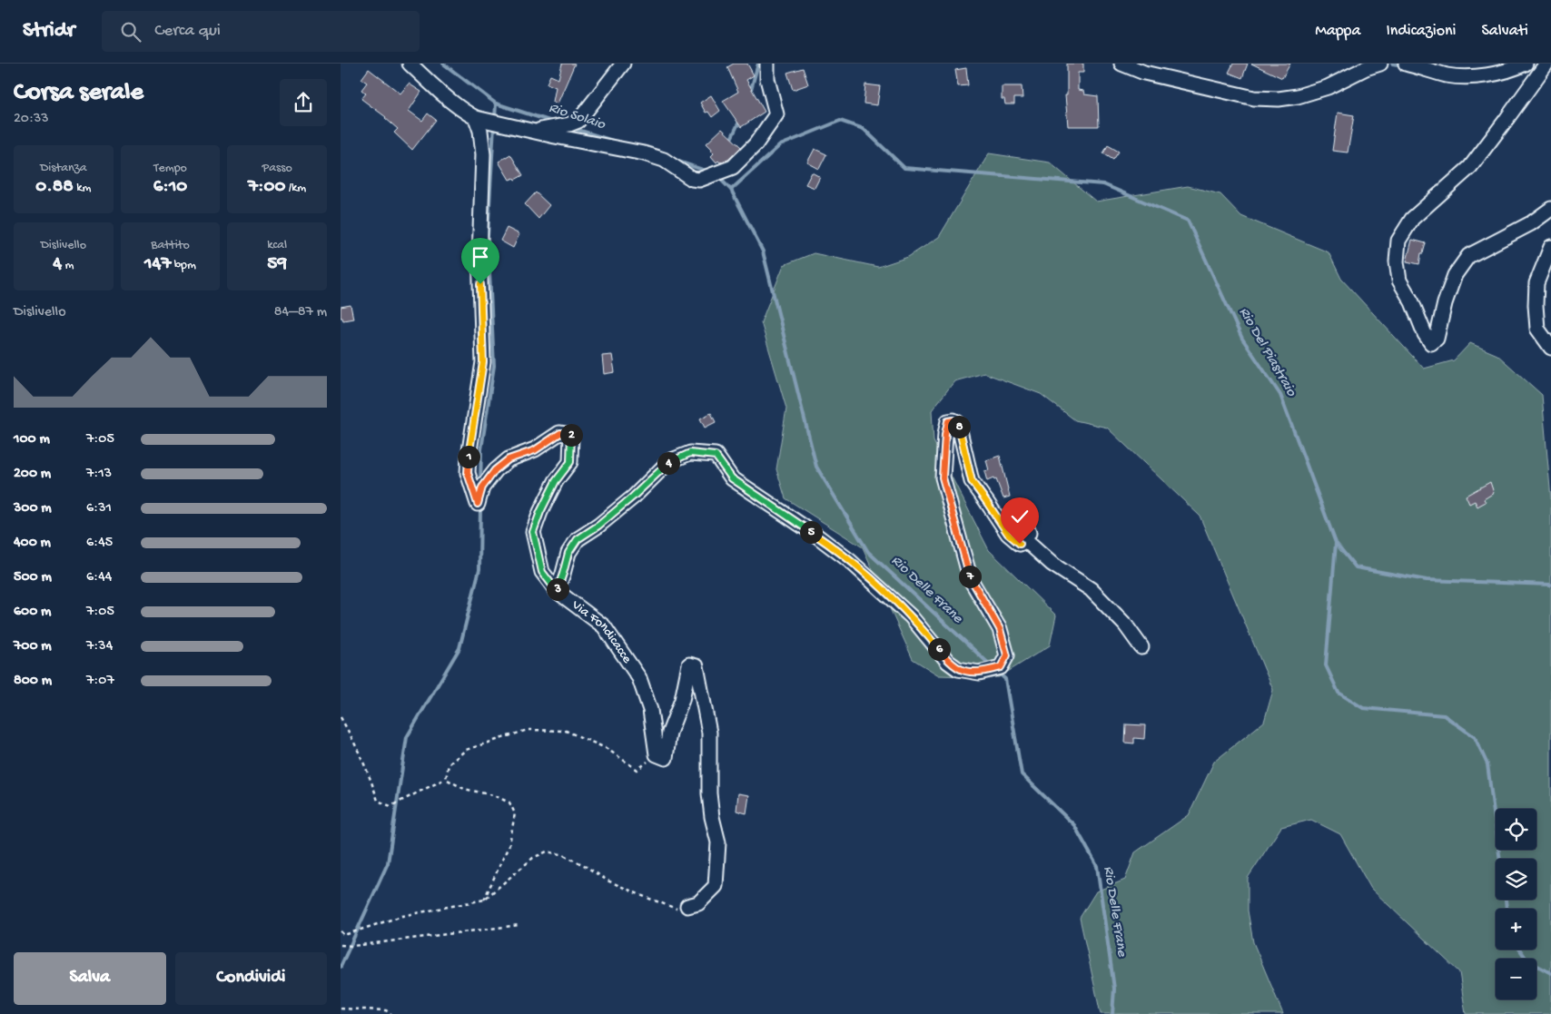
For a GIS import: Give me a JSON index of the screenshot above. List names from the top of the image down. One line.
{"streets":{"street":["Via Fondicacce"]},"water":["Rio Solaio","Rio Del Piastraio","Rio Delle Frane"],"page":{"header":"Stridr","search":"Cerca qui","nav":["Mappa","Indicazioni","Salvati"],"heading":["Corsa serale","20:33"],"stats":[["Distanza","0.88 km"],["Tempo","6:10"],["Passo","7:00 /km"],["Dislivello","4 m"],["Battito","147 bpm"],["kcal","59"]],"chart":["Dislivello","84–87 m"],"pins":["8","2","1","4","5","7","3","6"],"list":[{"name":"100 m","note":"7:05"},{"name":"200 m","note":"7:13"},{"name":"300 m","note":"6:31"},{"name":"400 m","note":"6:45"},{"name":"500 m","note":"6:44"},{"name":"600 m","note":"7:05"},{"name":"700 m","note":"7:34"},{"name":"800 m","note":"7:07"}],"map_buttons":["+","−"],"buttons":["Salva","Condividi"]}}
